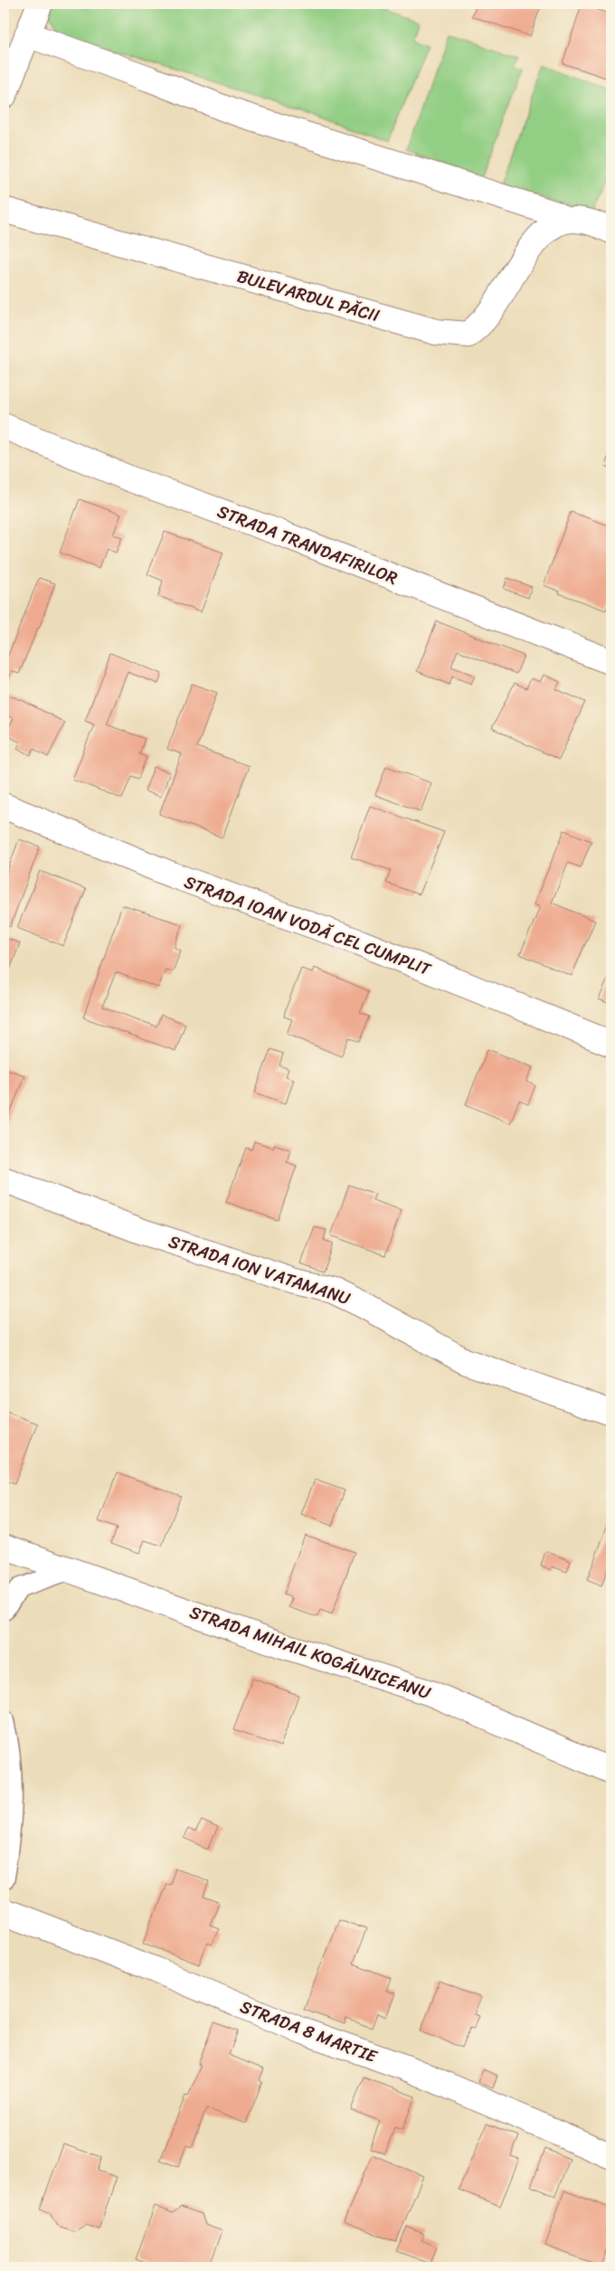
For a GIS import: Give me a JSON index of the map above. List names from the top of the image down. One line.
{"streets":{"street":["BULEVARDUL PĂCII","STRADA TRANDAFIRILOR","STRADA IOAN VODĂ CEL CUMPLIT","STRADA ION VATAMANU","STRADA MIHAIL KOGĂLNICEANU","STRADA 8 MARTIE"]}}
